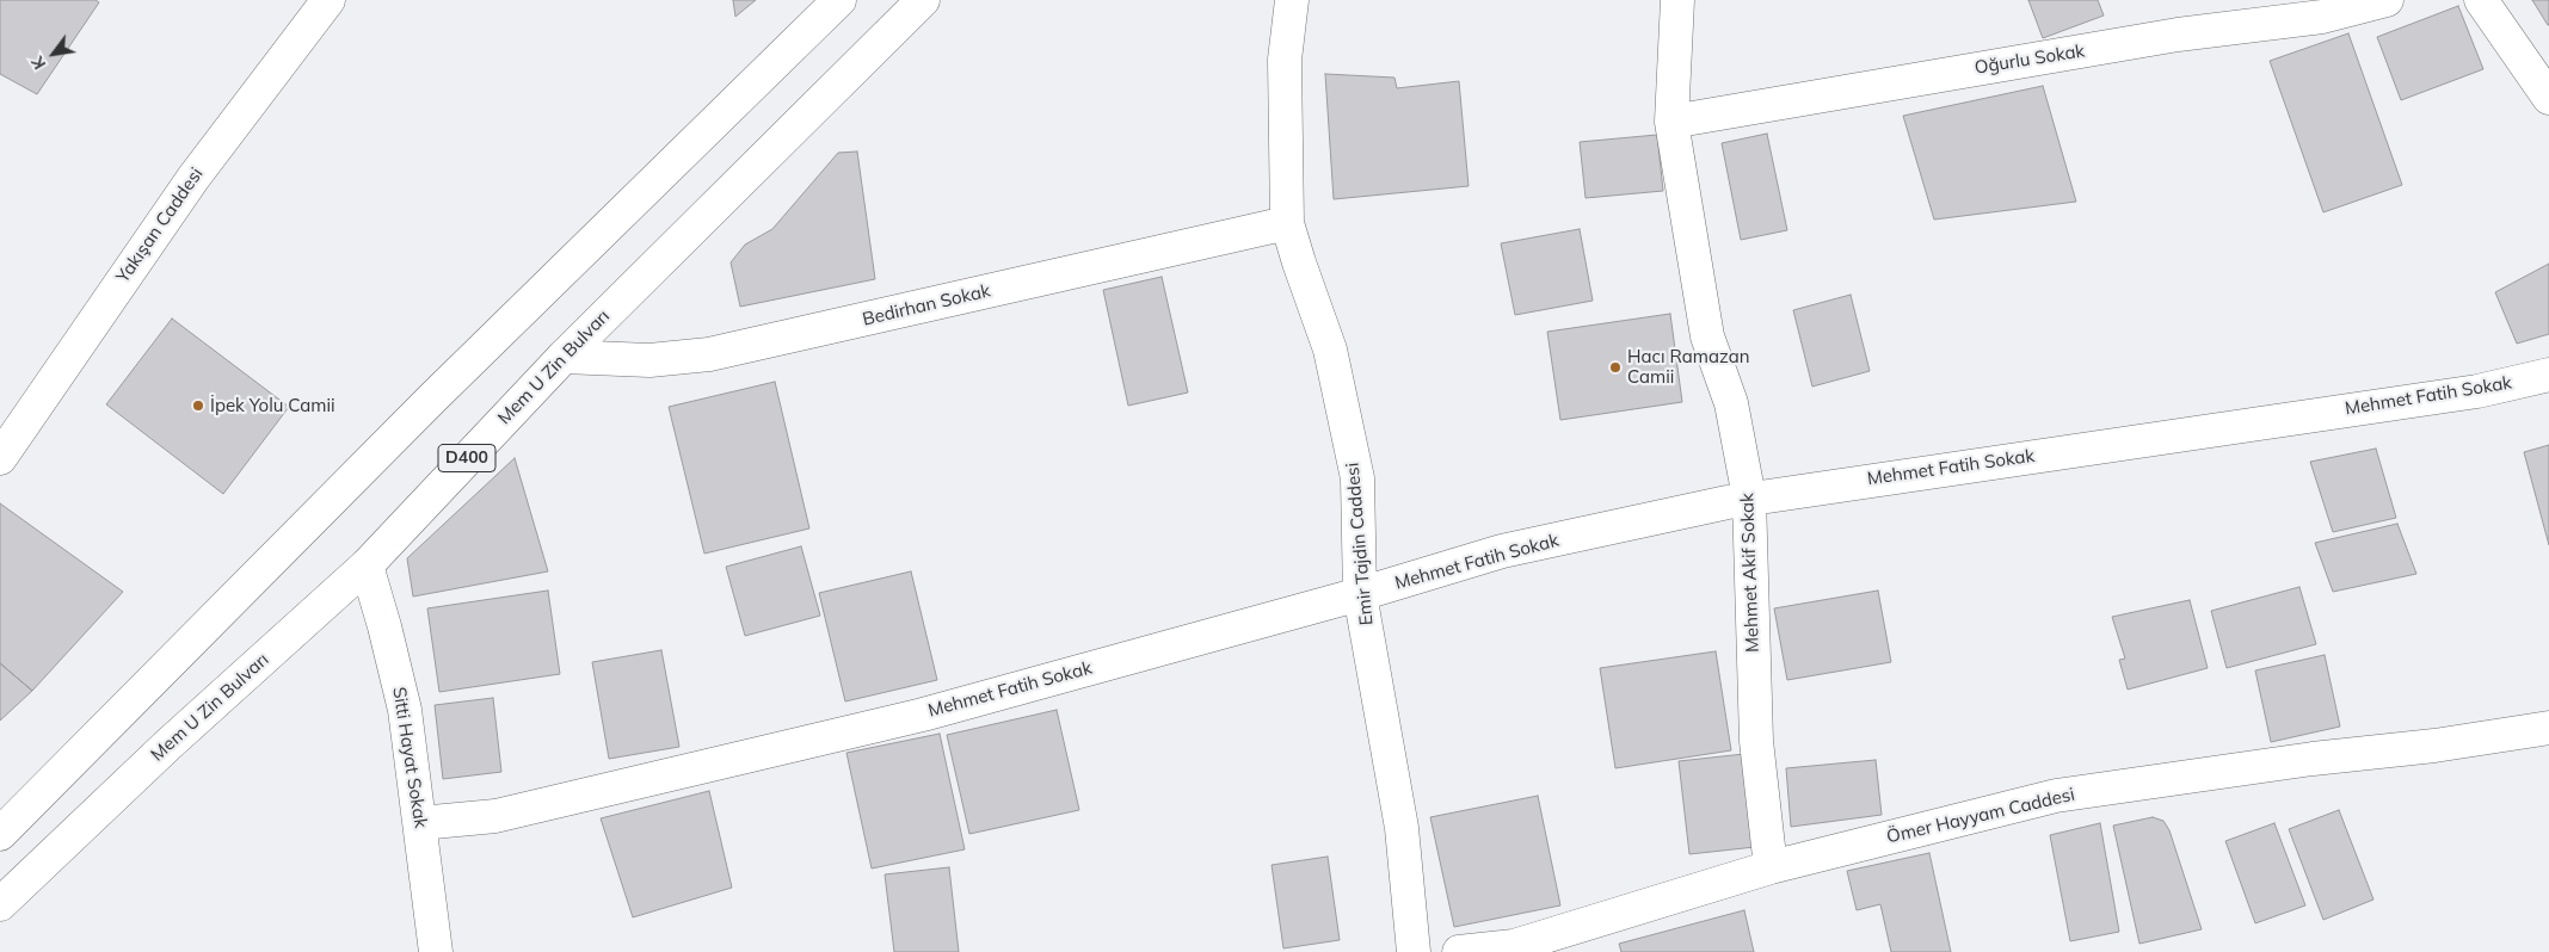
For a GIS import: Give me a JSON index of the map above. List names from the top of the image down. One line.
{"streets":{"street":["Oğurlu Sokak","Yakışan Caddesi","Bedirhan Sokak","Mem U Zin Bulvarı","Mehmet Fatih Sokak","D400","Emir Tajdin Caddesi","Mehmet Akif Sokak","Sitti Hayat Sokak","Ömer Hayyam Caddesi"]},"crossings":[["Oğurlu Sokak","Mehmet Akif Sokak"],["Bedirhan Sokak","Mem U Zin Bulvarı"],["Bedirhan Sokak","Emir Tajdin Caddesi"],["Mem U Zin Bulvarı","Sitti Hayat Sokak"],["Mehmet Fatih Sokak","Emir Tajdin Caddesi"],["Mehmet Fatih Sokak","Mehmet Akif Sokak"],["Mehmet Fatih Sokak","Sitti Hayat Sokak"],["Mehmet Akif Sokak","Ömer Hayyam Caddesi"]],"places":["Hacı Ramazan Camii","İpek Yolu Camii"],"north":"bottom left"}
